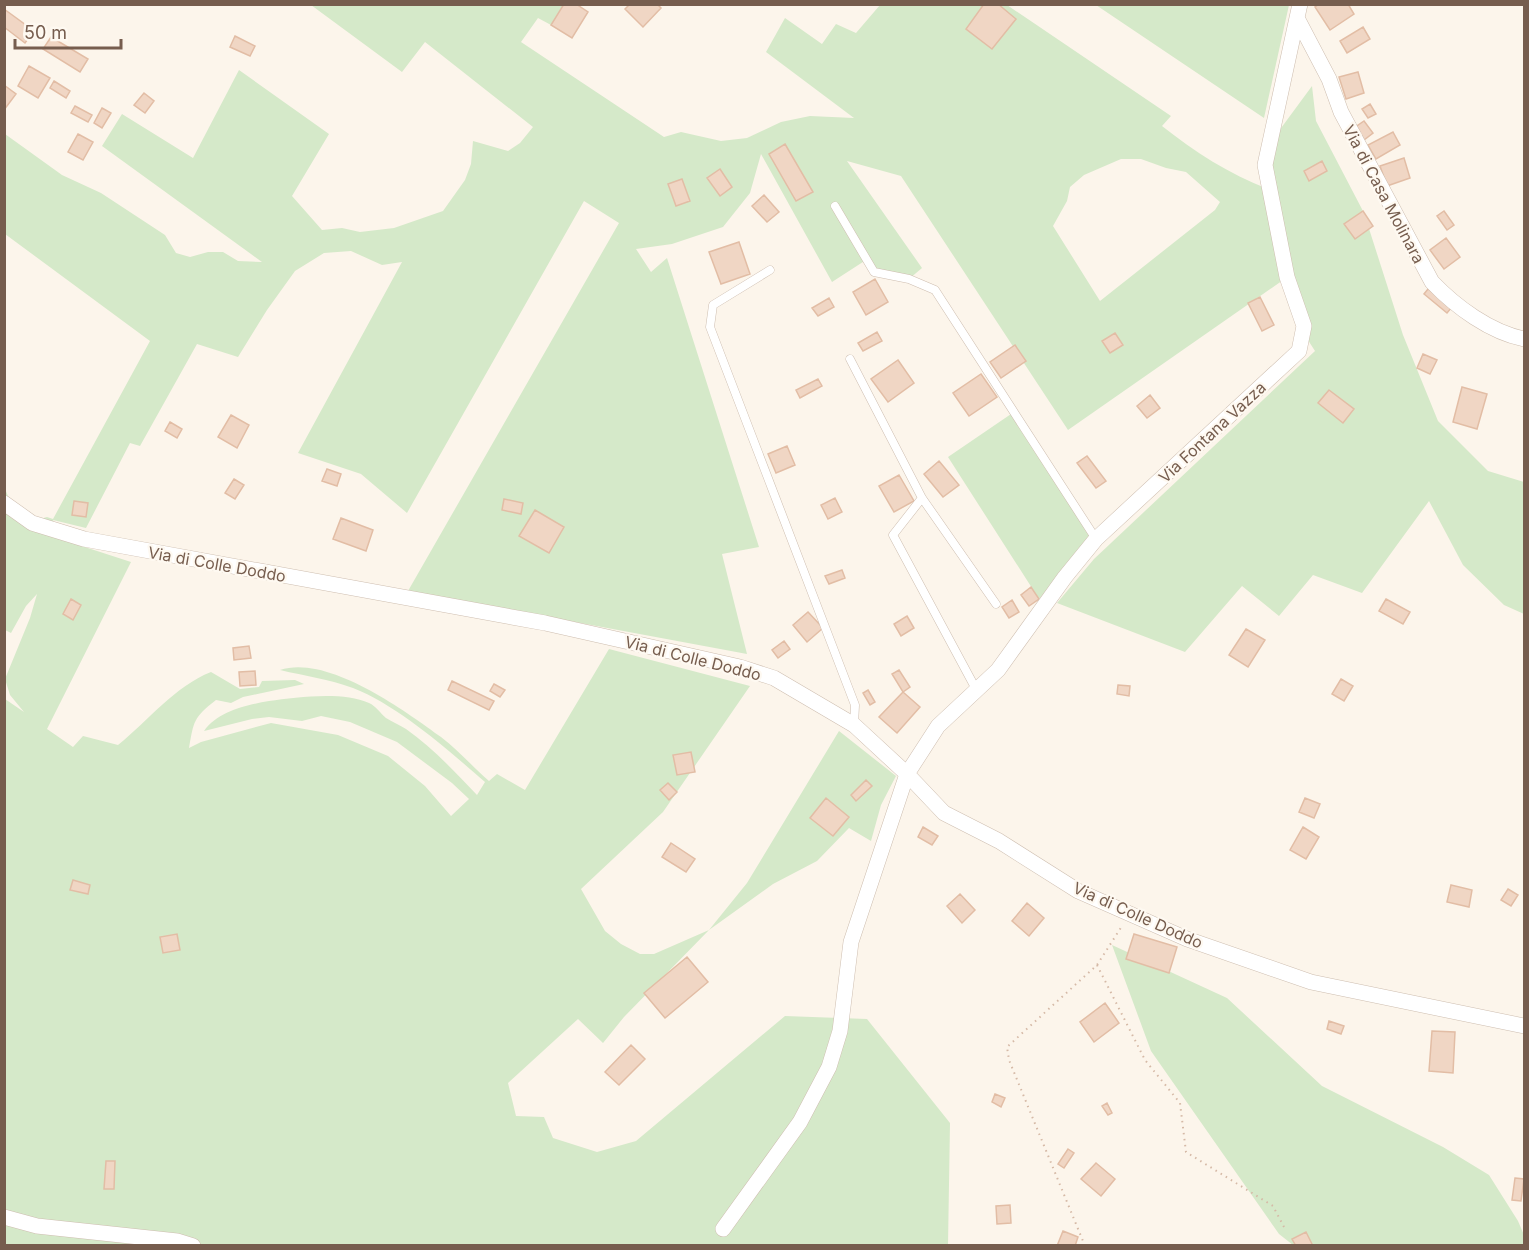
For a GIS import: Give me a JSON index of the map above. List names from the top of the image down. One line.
{"streets":{"street":["Via di Casa Molinara","Via Fontana Vazza","Via di Colle Doddo"]},"crossings":[["Via di Casa Molinara","Via Fontana Vazza"],["Via Fontana Vazza","Via di Colle Doddo"]],"scale_bar":"50 m"}
